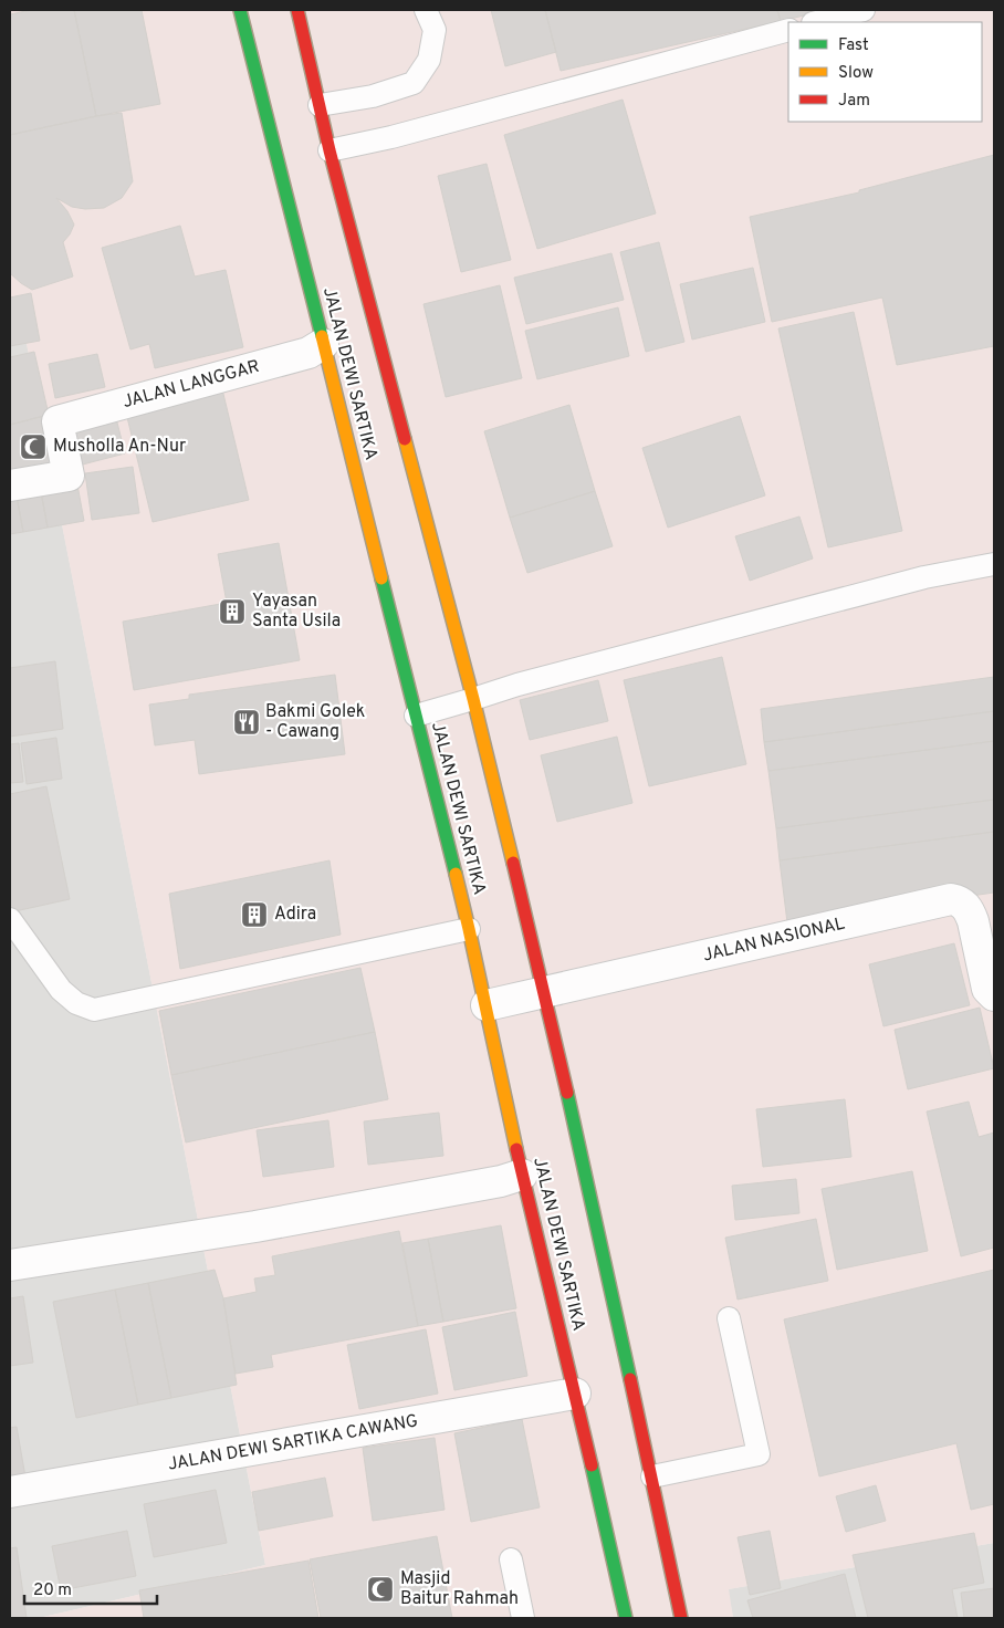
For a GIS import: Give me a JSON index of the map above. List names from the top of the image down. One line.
{"streets":{"main road":["JALAN DEWI SARTIKA"],"street":["JALAN LANGGAR","JALAN NASIONAL","JALAN DEWI SARTIKA CAWANG"]},"crossings":[["JALAN DEWI SARTIKA","JALAN LANGGAR"],["JALAN DEWI SARTIKA","JALAN NASIONAL"],["JALAN DEWI SARTIKA","JALAN DEWI SARTIKA CAWANG"]],"places":{"mosque":["Musholla An-Nur","Masjid Baitur Rahmah"],"building":["Yayasan Santa Usila","Adira"],"restaurant":["Bakmi Golek - Cawang"]},"legend":["Fast","Slow","Jam"],"scale_bar":"20 m"}
